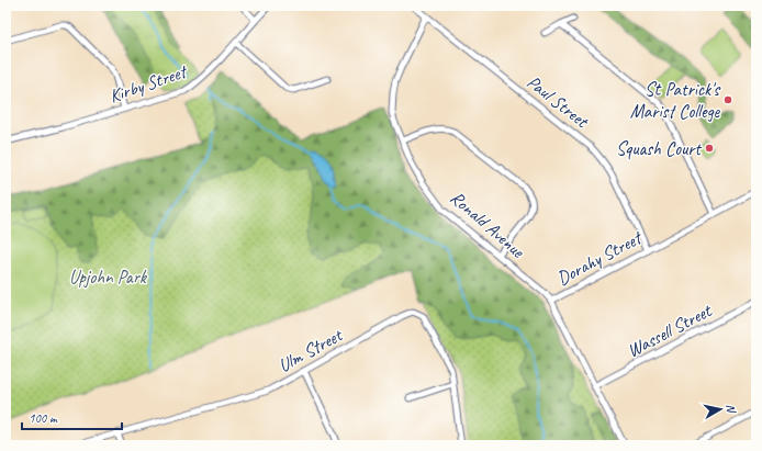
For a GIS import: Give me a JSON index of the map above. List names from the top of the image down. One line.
{"streets":{"street":["Kirby Street","Paul Street","Ronald Avenue","Dorahy Street","Wassell Street","Ulm Street"]},"crossings":[["Paul Street","Ronald Avenue"],["Paul Street","Dorahy Street"],["Ronald Avenue","Dorahy Street"],["Dorahy Street","Wassell Street"]],"parks":["Upjohn Park"],"places":["St Patrick's Marist College","Squash Court"],"scale_bar":"100 m","north":"right"}
